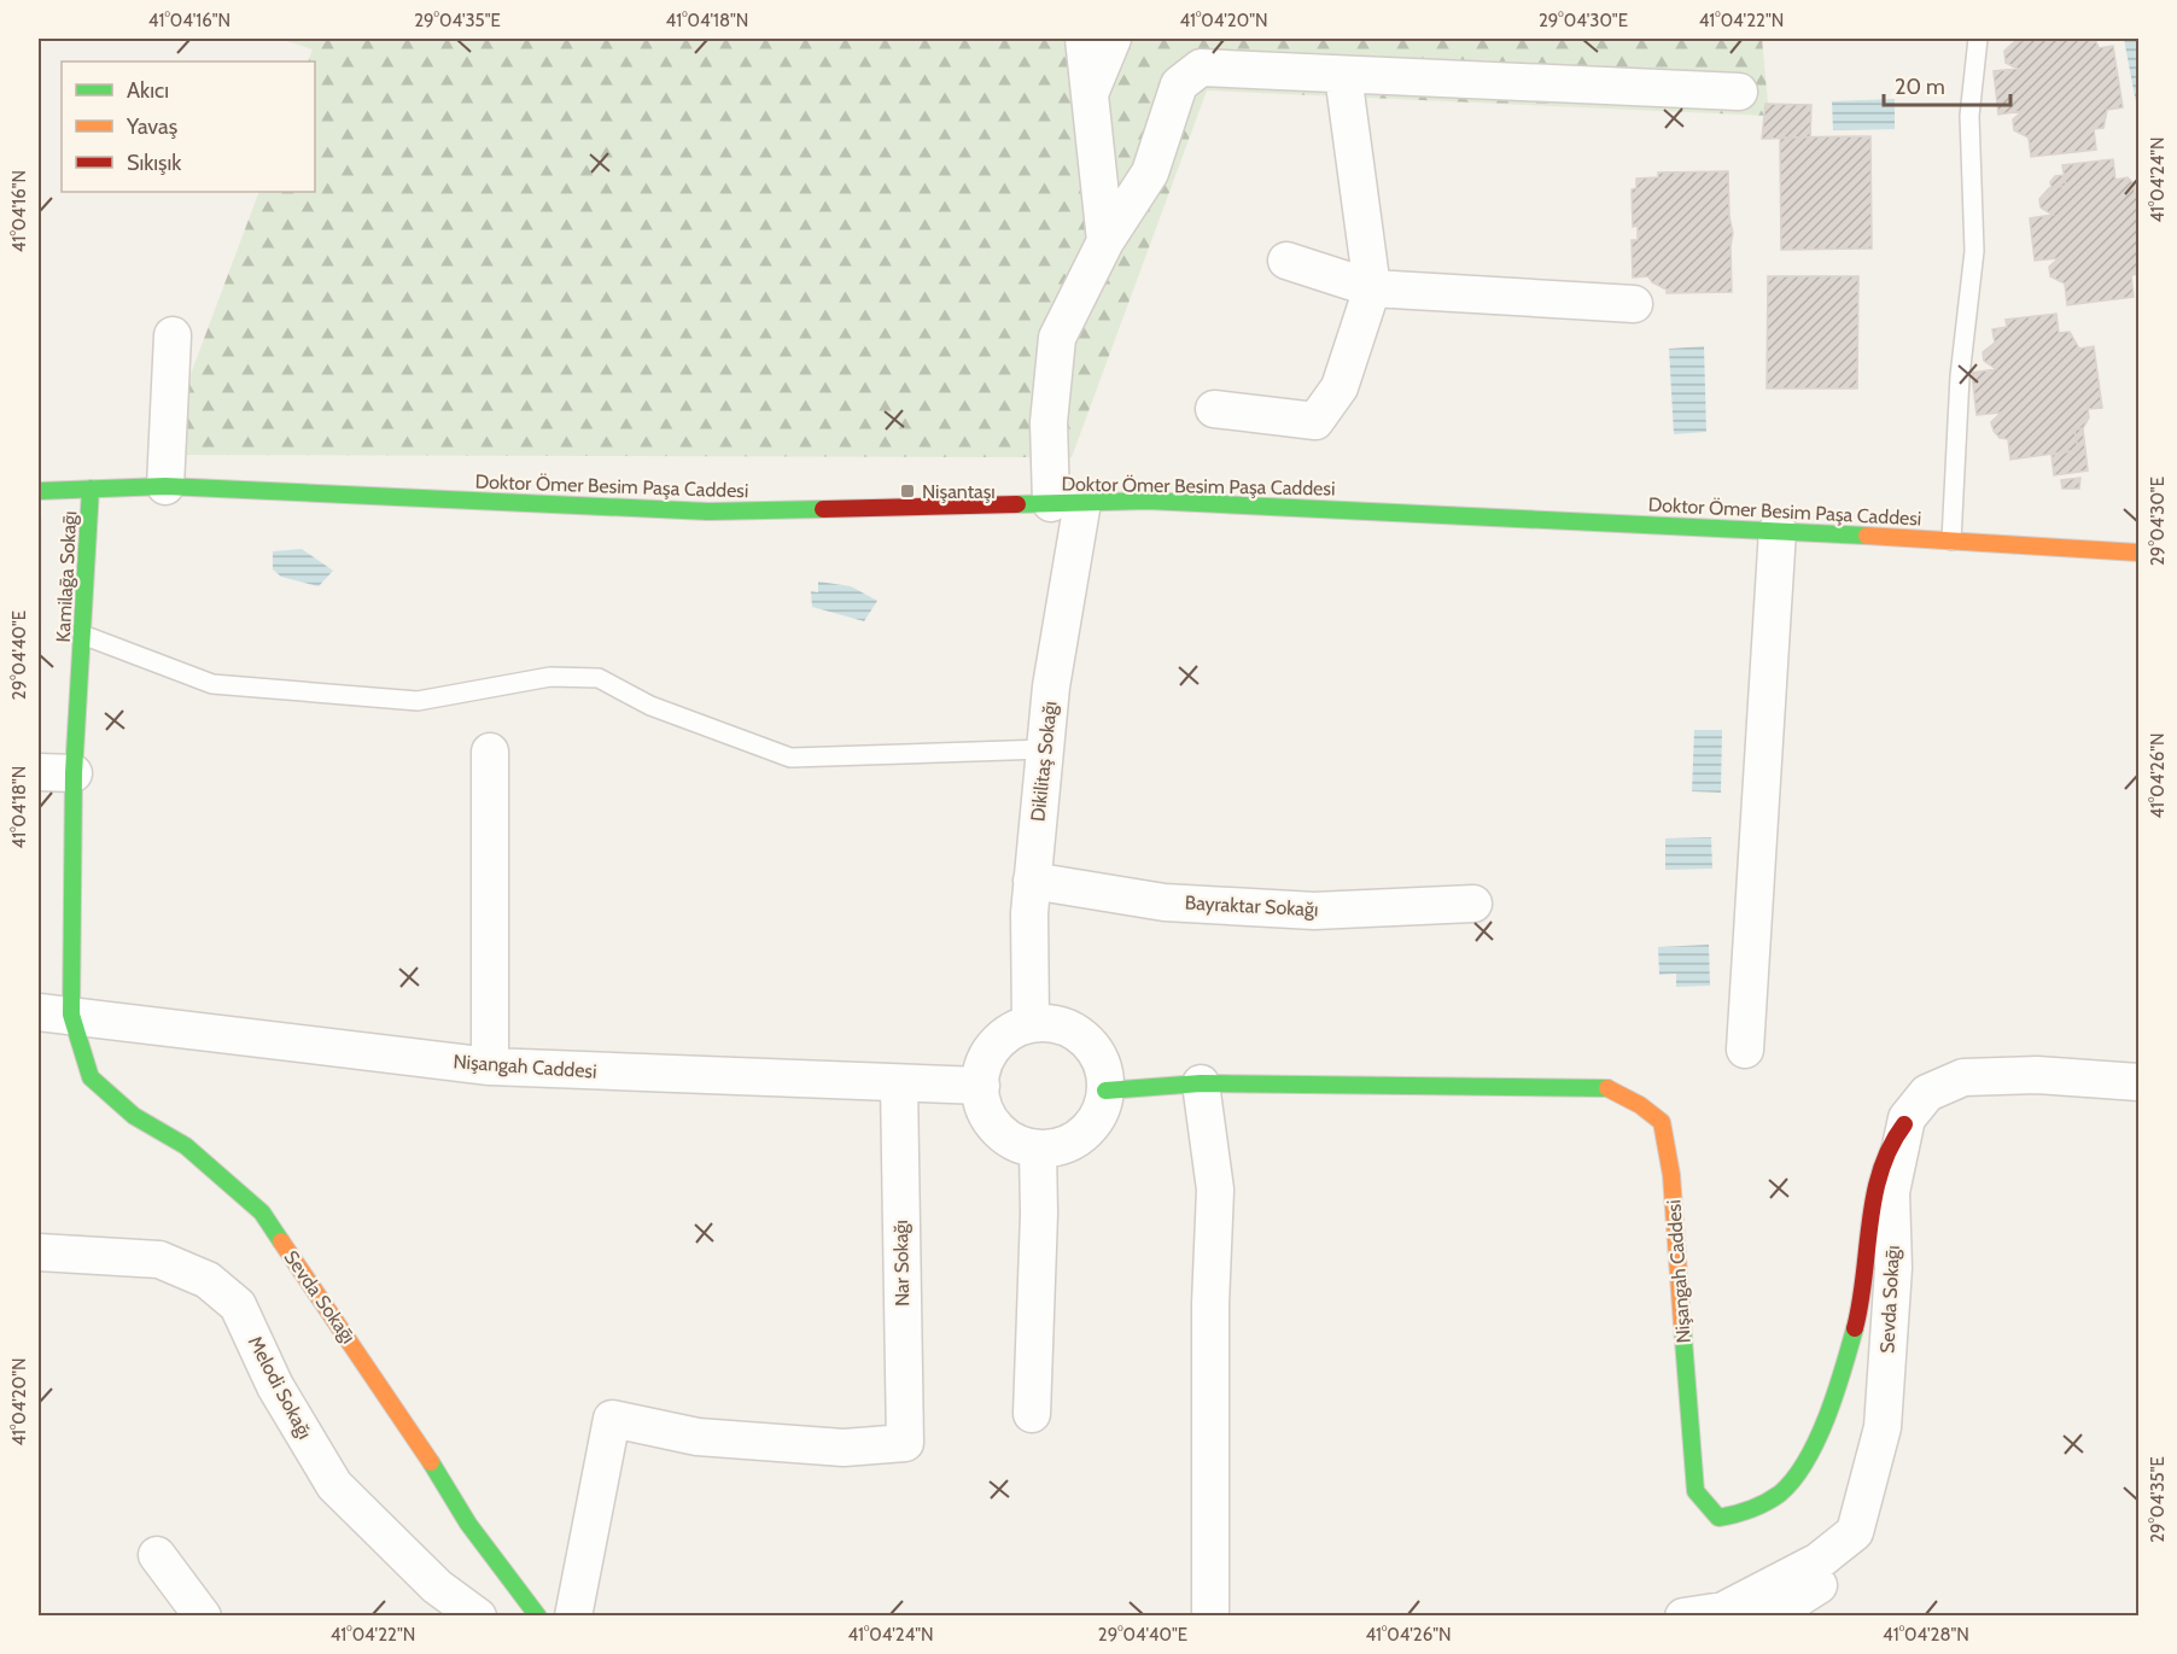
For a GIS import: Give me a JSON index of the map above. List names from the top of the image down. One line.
{"streets":{"street":["Doktor Ömer Besim Paşa Caddesi","Kamilaḡa Sokaḡı","Dikilitaş Sokağı","Bayraktar Sokağı","Nişangah Caddesi","Nar Sokağı","Sevda Sokaḡı","Melodi Sokağı"]},"crossings":[["Doktor Ömer Besim Paşa Caddesi","Kamilaḡa Sokaḡı"],["Doktor Ömer Besim Paşa Caddesi","Dikilitaş Sokağı"],["Kamilaḡa Sokaḡı","Nişangah Caddesi"],["Kamilaḡa Sokaḡı","Sevda Sokaḡı"],["Dikilitaş Sokağı","Bayraktar Sokağı"],["Dikilitaş Sokağı","Nişangah Caddesi"],["Nişangah Caddesi","Nar Sokağı"],["Nişangah Caddesi","Sevda Sokaḡı"]],"places":{"transit":["Nişantaşı"]},"legend":["Akıcı","Yavaş","Sıkışık"],"scale_bar":"20 m","coordinates":["41°04'16\"N","29°04'35\"E","41°04'18\"N","41°04'20\"N","29°04'30\"E","41°04'22\"N","41°04'24\"N","29°04'40\"E","41°04'26\"N","41°04'28\"N"]}
